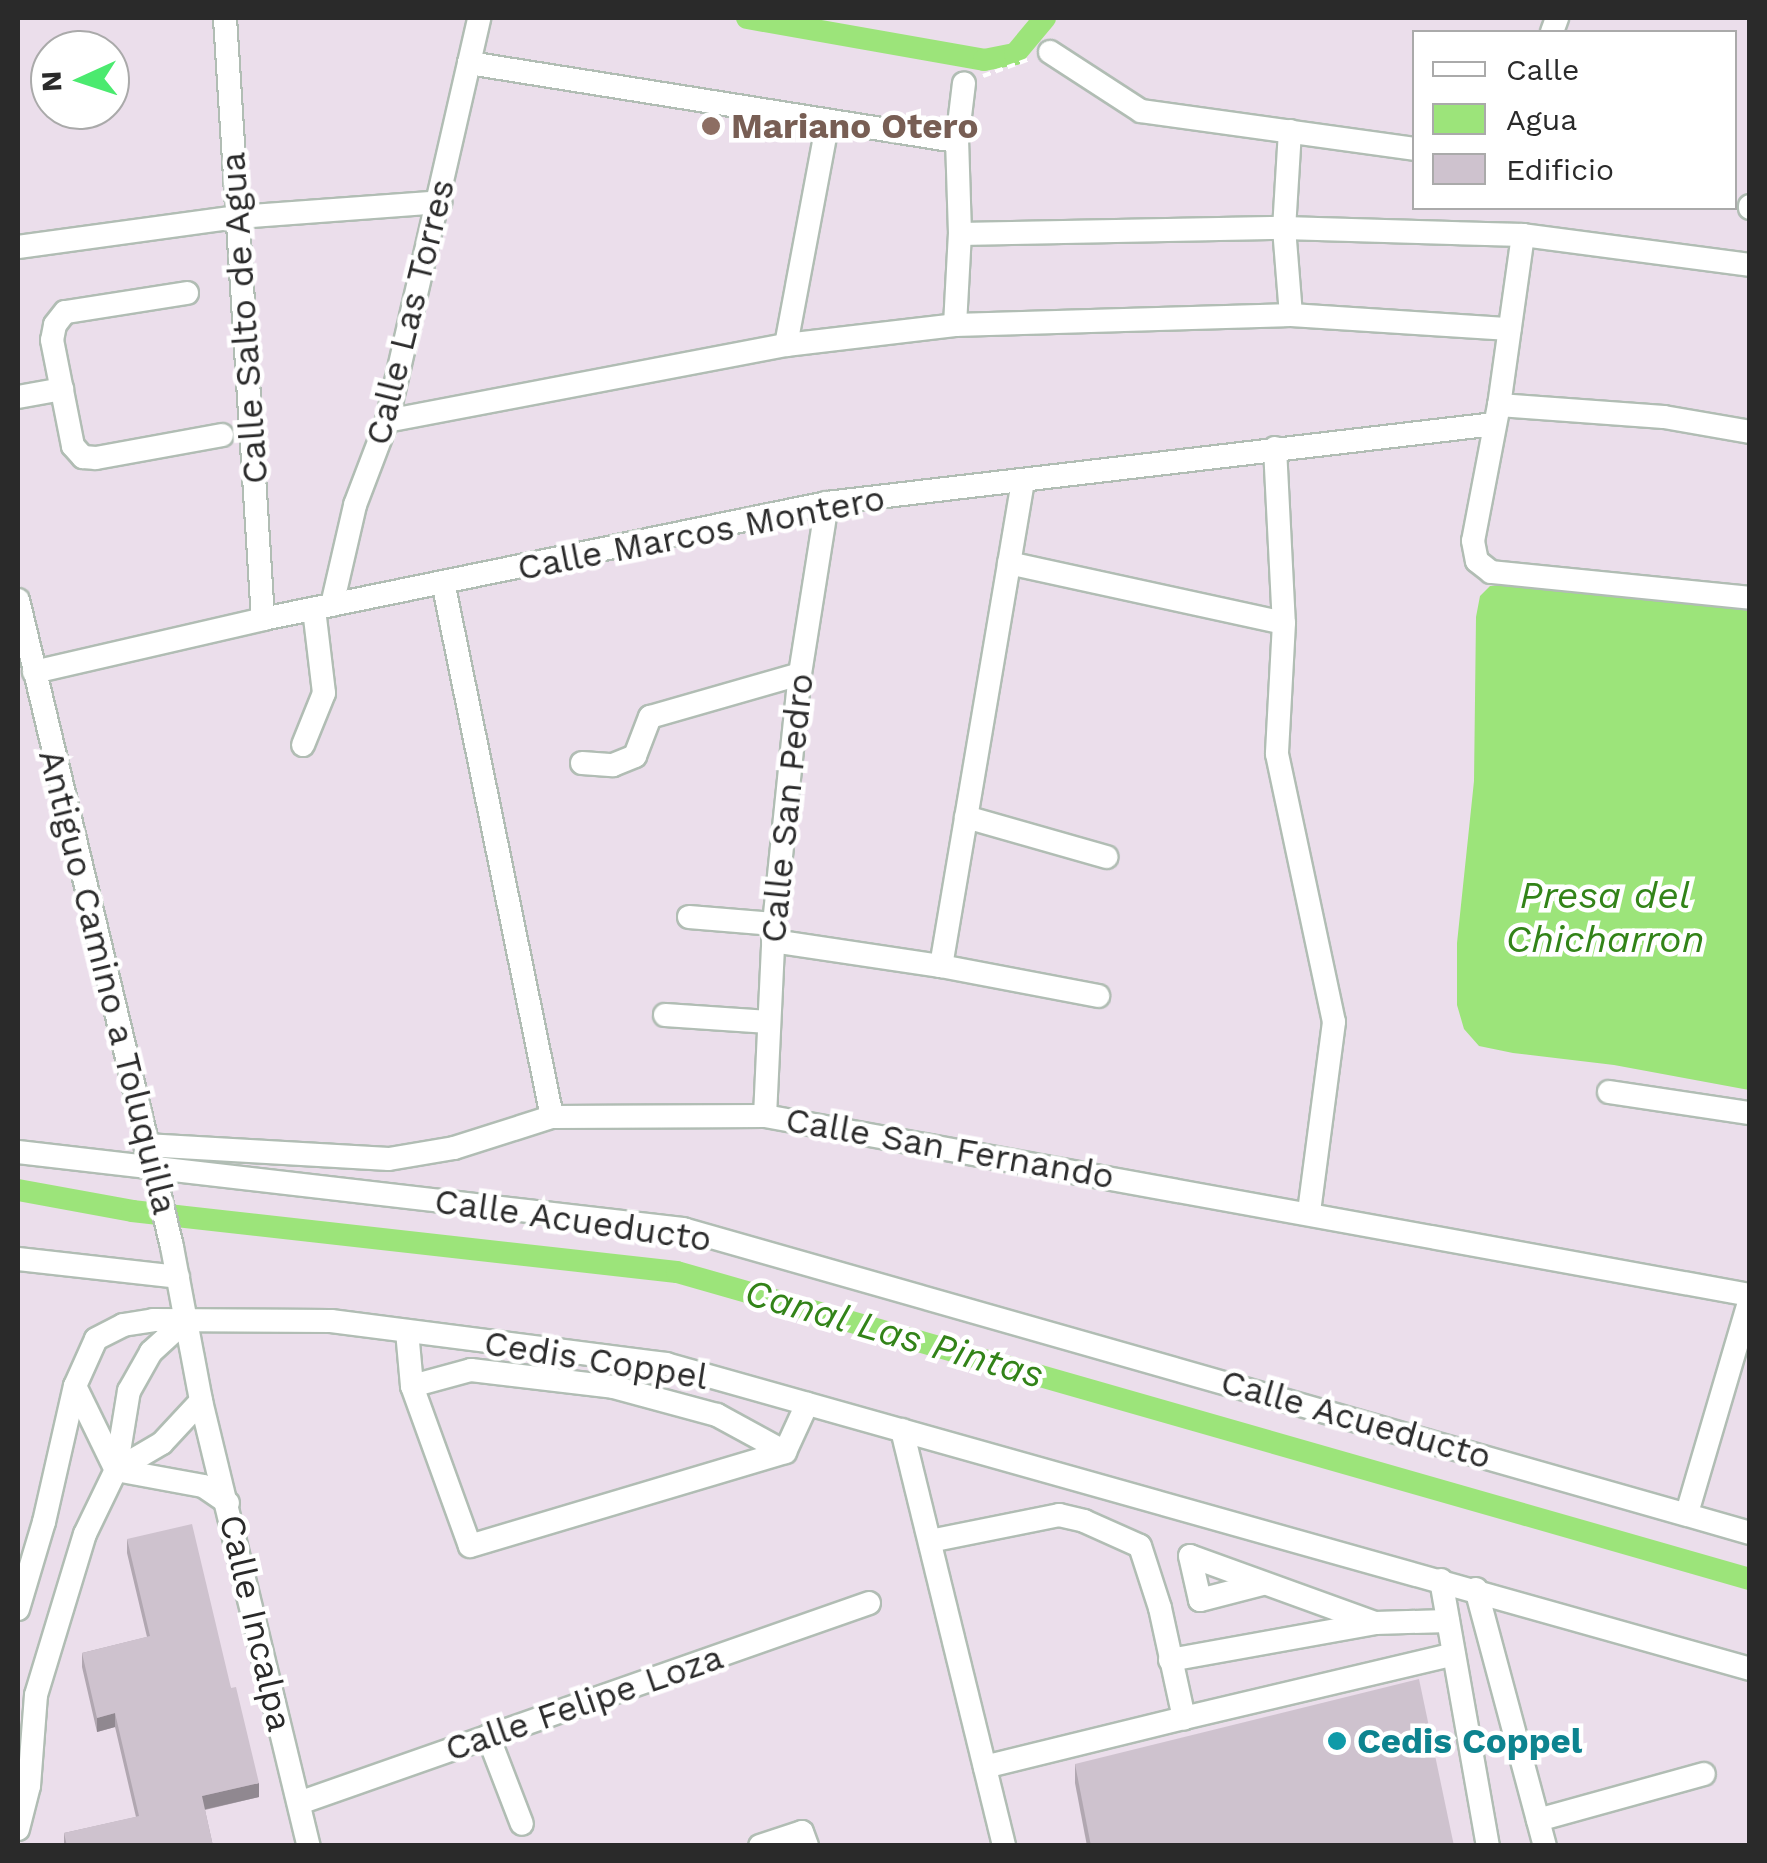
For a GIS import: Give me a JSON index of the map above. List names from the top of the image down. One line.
{"streets":{"street":["Calle Las Torres","Calle Salto de Agua","Calle Marcos Montero","Calle San Pedro","Antiguo Camino a Toluquilla","Calle San Fernando","Calle Acueducto","Cedis Coppel","Calle Incalpa","Calle Felipe Loza"]},"crossings":[["Calle Las Torres","Calle Marcos Montero"],["Calle Salto de Agua","Calle Marcos Montero"],["Calle Marcos Montero","Calle San Pedro"],["Calle Marcos Montero","Antiguo Camino a Toluquilla"],["Calle San Pedro","Calle San Fernando"],["Antiguo Camino a Toluquilla","Calle San Fernando"],["Antiguo Camino a Toluquilla","Calle Acueducto"],["Calle San Fernando","Calle Acueducto"],["Cedis Coppel","Calle Incalpa"],["Calle Incalpa","Calle Felipe Loza"]],"water":["Presa del Chicharron","Canal Las Pintas"],"places":["Mariano Otero","Cedis Coppel"],"legend":["Calle","Agua","Edificio"],"north":"left"}
